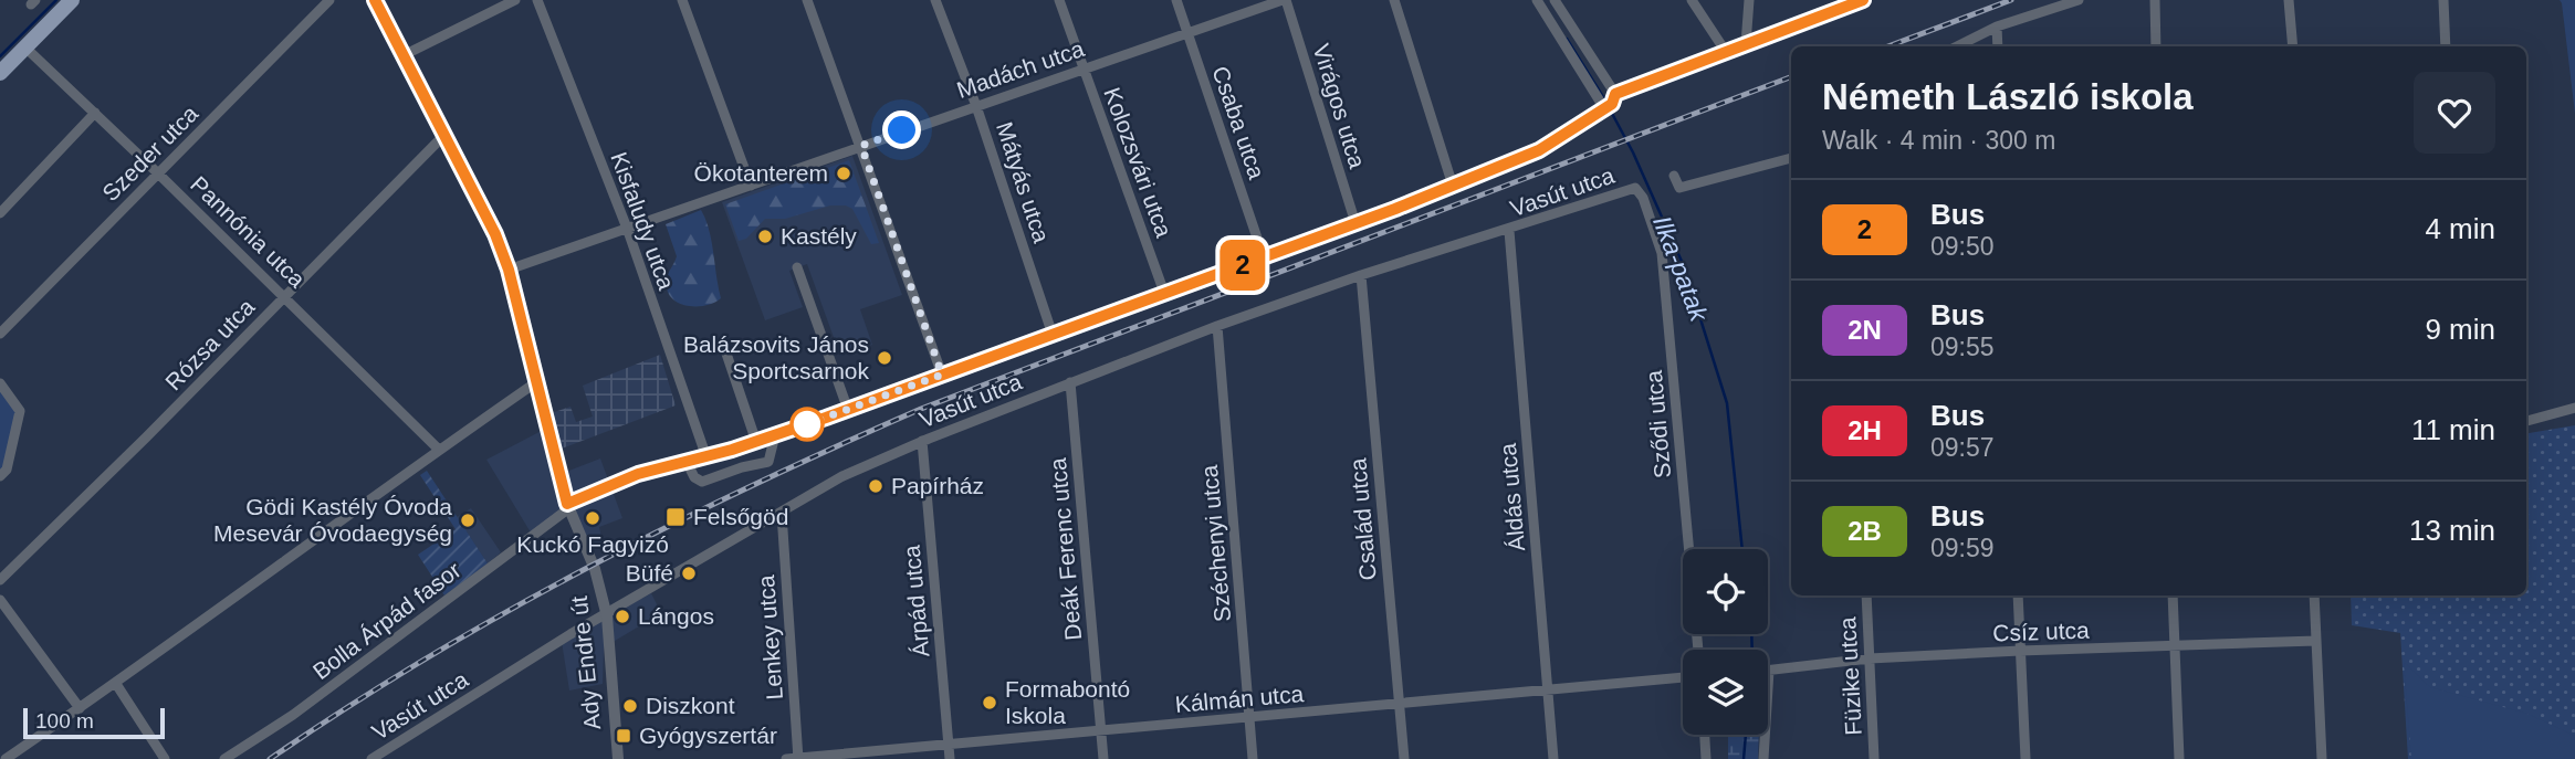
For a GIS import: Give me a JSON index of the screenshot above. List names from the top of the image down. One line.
{"streets":{"street":["Madách utca","Virágos utca","Csaba utca","Szeder utca","Kolozsvári utca","Mátyás utca","Vasút utca","Kisfaludy utca","Pannónia utca","Rózsa utca","Sződi utca","Áldás utca","Család utca","Széchenyi utca","Deák Ferenc utca","Árpád utca","Bolla Árpád fasor","Csíz utca","Lenkey utca","Ady Endre út","Füzike utca","Kálmán utca"]},"crossings":[["Madách utca","Virágos utca"],["Madách utca","Csaba utca"],["Madách utca","Kolozsvári utca"],["Madách utca","Mátyás utca"],["Madách utca","Kisfaludy utca"],["Madách utca","Ady Endre út"],["Virágos utca","Bolla Árpád fasor"],["Csaba utca","Bolla Árpád fasor"],["Szeder utca","Pannónia utca"],["Kolozsvári utca","Bolla Árpád fasor"],["Mátyás utca","Bolla Árpád fasor"],["Vasút utca","Sződi utca"],["Vasút utca","Áldás utca"],["Vasút utca","Család utca"],["Vasút utca","Széchenyi utca"],["Vasút utca","Deák Ferenc utca"],["Vasút utca","Árpád utca"],["Vasút utca","Lenkey utca"],["Vasút utca","Ady Endre út"],["Kisfaludy utca","Bolla Árpád fasor"],["Pannónia utca","Rózsa utca"],["Rózsa utca","Ady Endre út"],["Áldás utca","Kálmán utca"],["Család utca","Kálmán utca"],["Széchenyi utca","Kálmán utca"],["Deák Ferenc utca","Kálmán utca"],["Árpád utca","Kálmán utca"],["Bolla Árpád fasor","Ady Endre út"],["Csíz utca","Füzike utca"],["Lenkey utca","Kálmán utca"]],"water":["Ilka-patak"],"places":{"other":["Ökotanterem","Kastély","Balázsovits János Sportcsarnok","Papírház","Kuckó Fagyizó","Gödi Kastély Óvoda Mesevár Óvodaegység","Büfé","Lángos","Formabontó Iskola","Diszkont"],"transit":["Felsőgöd","Gyógyszertár"]},"lines":["bus line 2"],"scale_bar":"100 m","page":{"on_map":"2","heading":["Németh László iskola","Walk · 4 min · 300 m"],"list":[{"mark":"2","name":"Bus","note":"09:50","value":"4 min"},{"mark":"2N","name":"Bus","note":"09:55","value":"9 min"},{"mark":"2H","name":"Bus","note":"09:57","value":"11 min"},{"mark":"2B","name":"Bus","note":"09:59","value":"13 min"}],"scale":"100 m"}}
